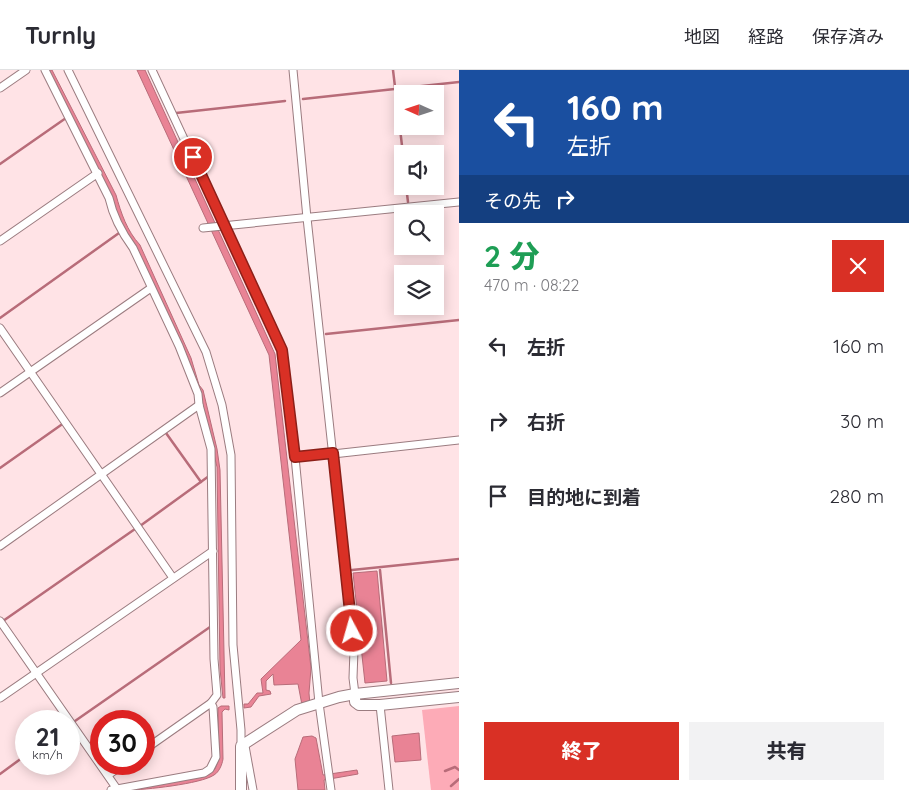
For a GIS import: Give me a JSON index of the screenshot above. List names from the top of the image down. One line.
{"north":"left","page":{"header":"Turnly","nav":["地図","経路","保存済み"],"turn":["160 m","左折"],"then":"その先","heading":["2 分","470 m · 08:22"],"list":[{"name":"左折","value":"160 m"},{"name":"右折","value":"30 m"},{"name":"目的地に到着","value":"280 m"}],"speed":"21 km/h","limit":"30","buttons":["終了","共有"]}}
